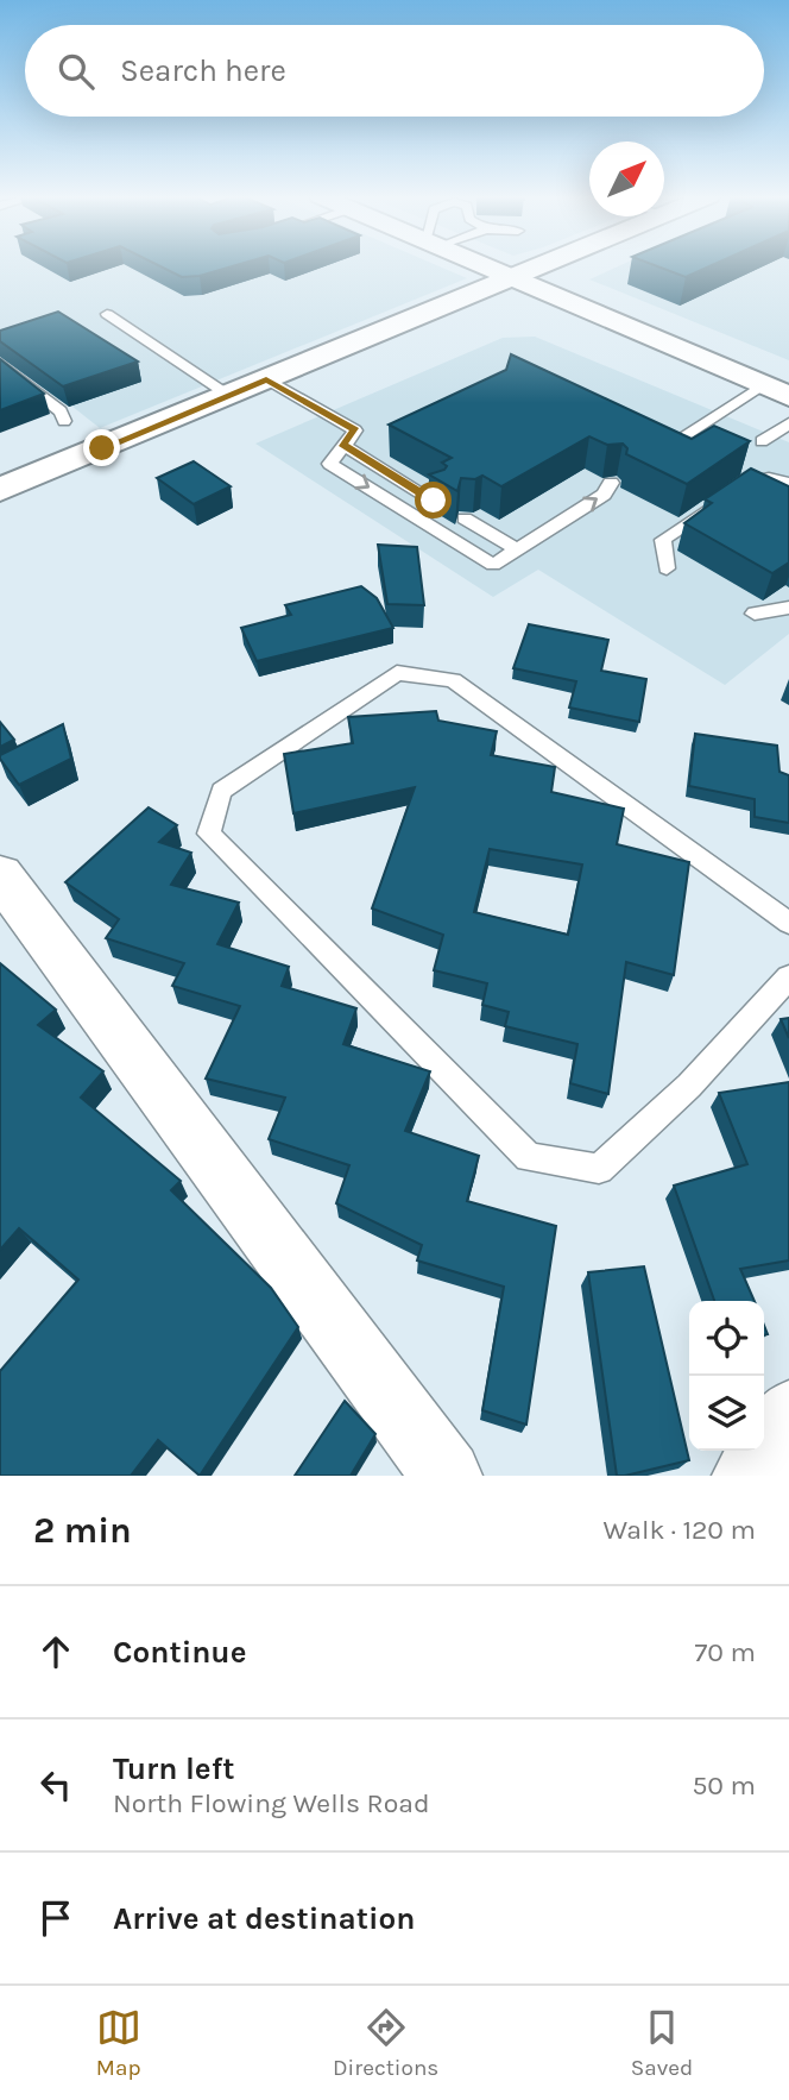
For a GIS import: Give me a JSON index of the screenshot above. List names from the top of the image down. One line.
{"north":"top right","page":{"search":"Search here","heading":["2 min","Walk · 120 m"],"list":[["Continue","70 m"],["Turn left","North Flowing Wells Road","50 m"],"Arrive at destination"],"nav":["Map","Directions","Saved"]}}
